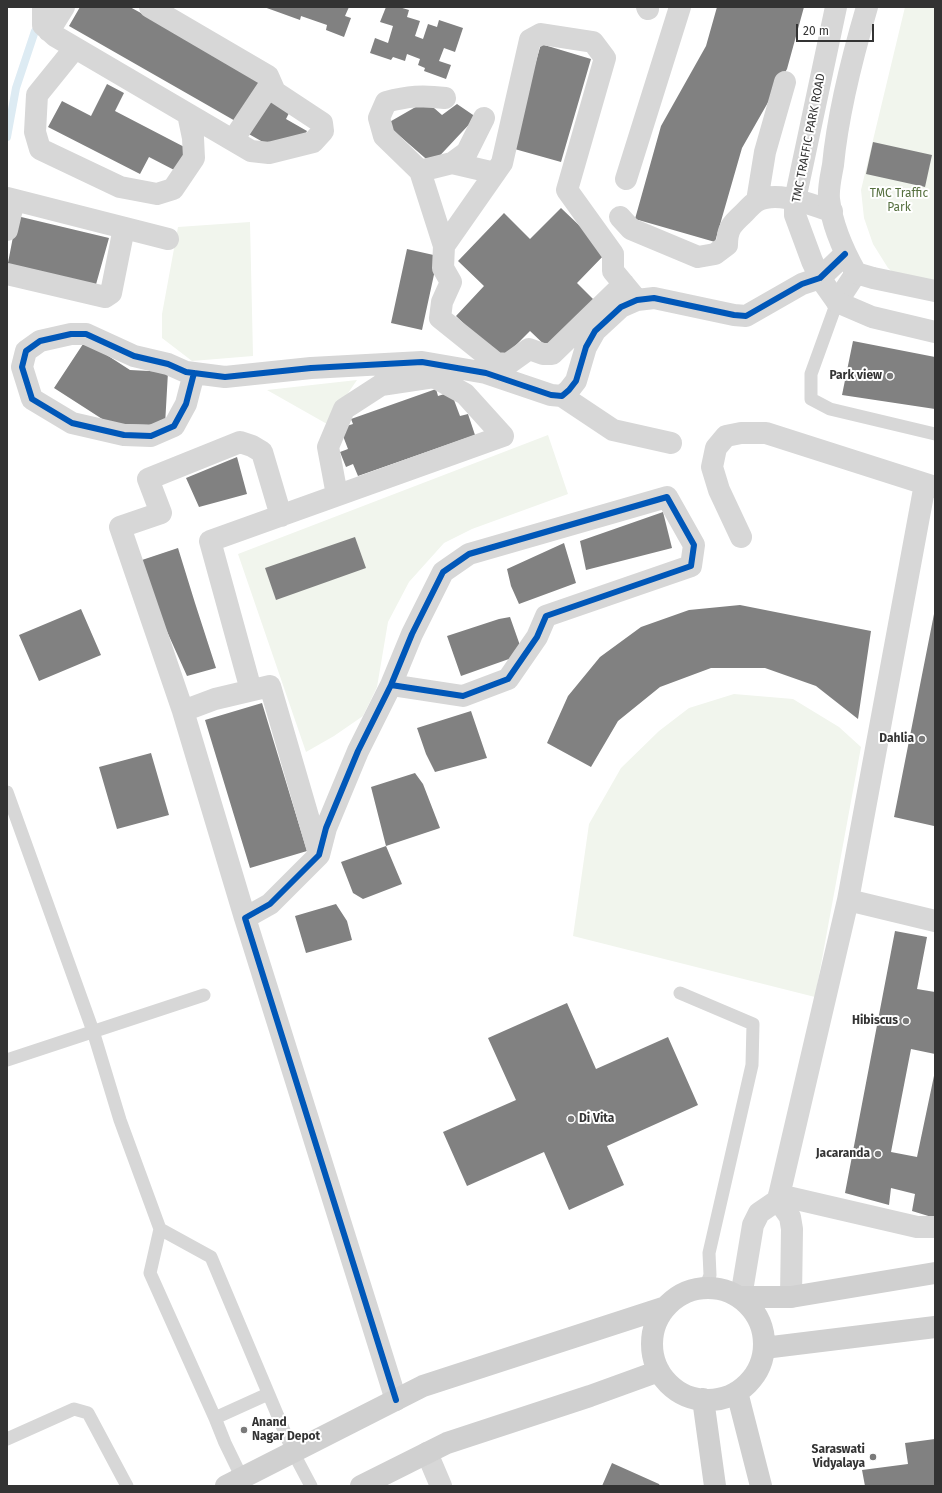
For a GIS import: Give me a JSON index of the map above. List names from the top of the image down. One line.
{"streets":{"street":["TMC TRAFFIC PARK ROAD"]},"parks":["TMC Traffic Park"],"places":["Park view","Dahlia","Hibiscus","Di Vita","Jacaranda","Anand Nagar Depot","Saraswati Vidyalaya"],"scale_bar":"20 m"}
